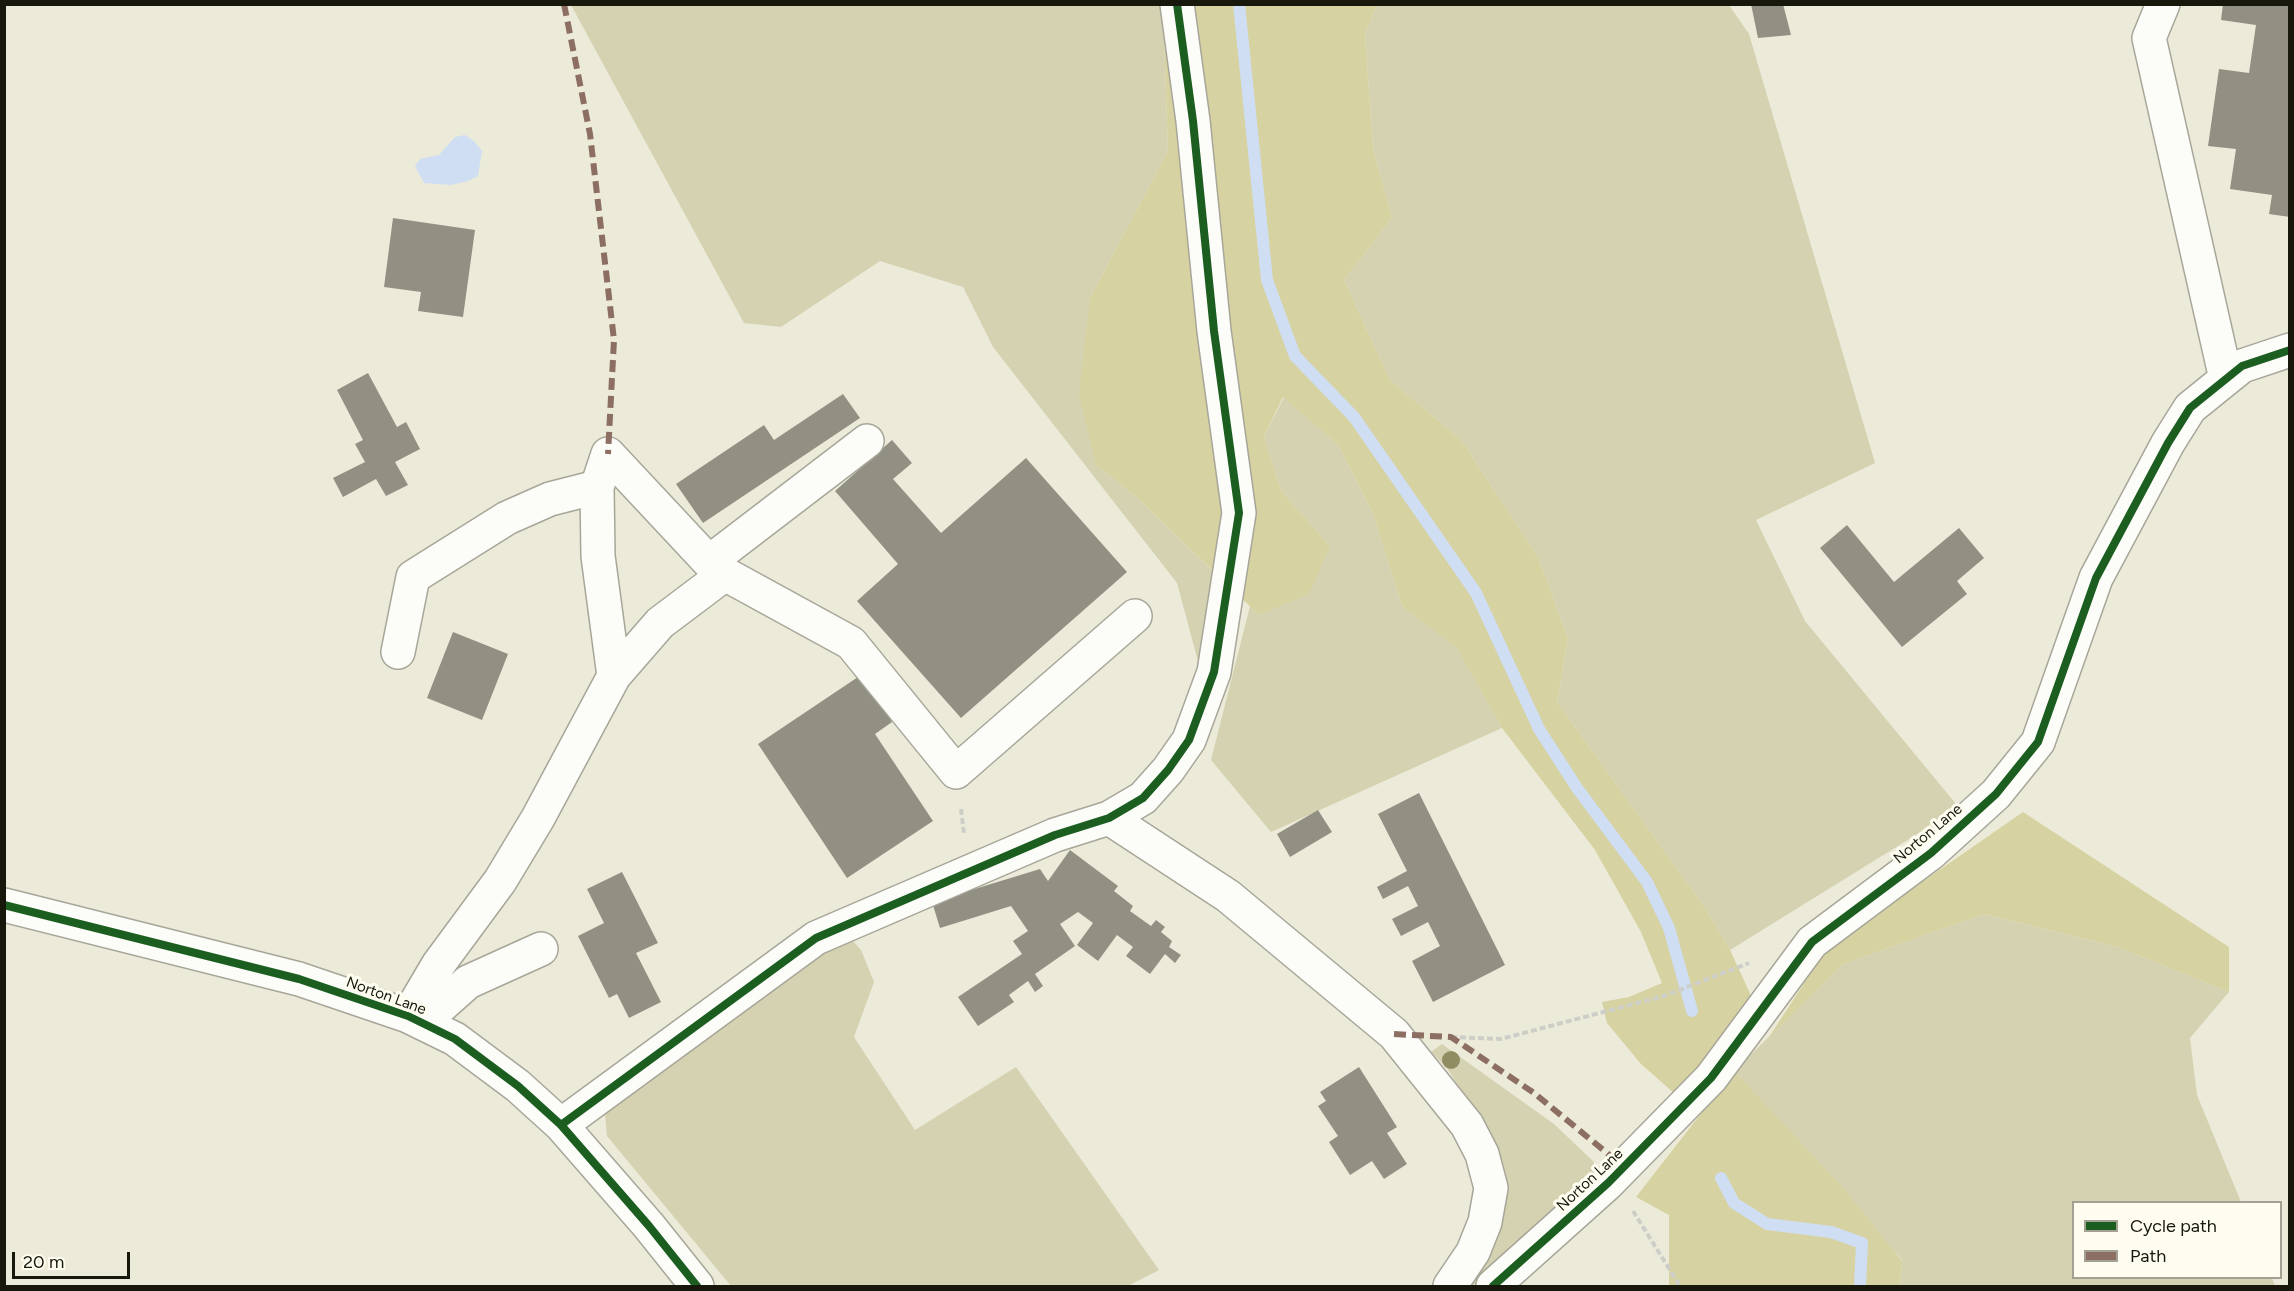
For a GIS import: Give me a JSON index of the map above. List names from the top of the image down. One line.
{"streets":{"street":["Norton Lane"]},"legend":["Cycle path","Path"],"scale_bar":"20 m"}
